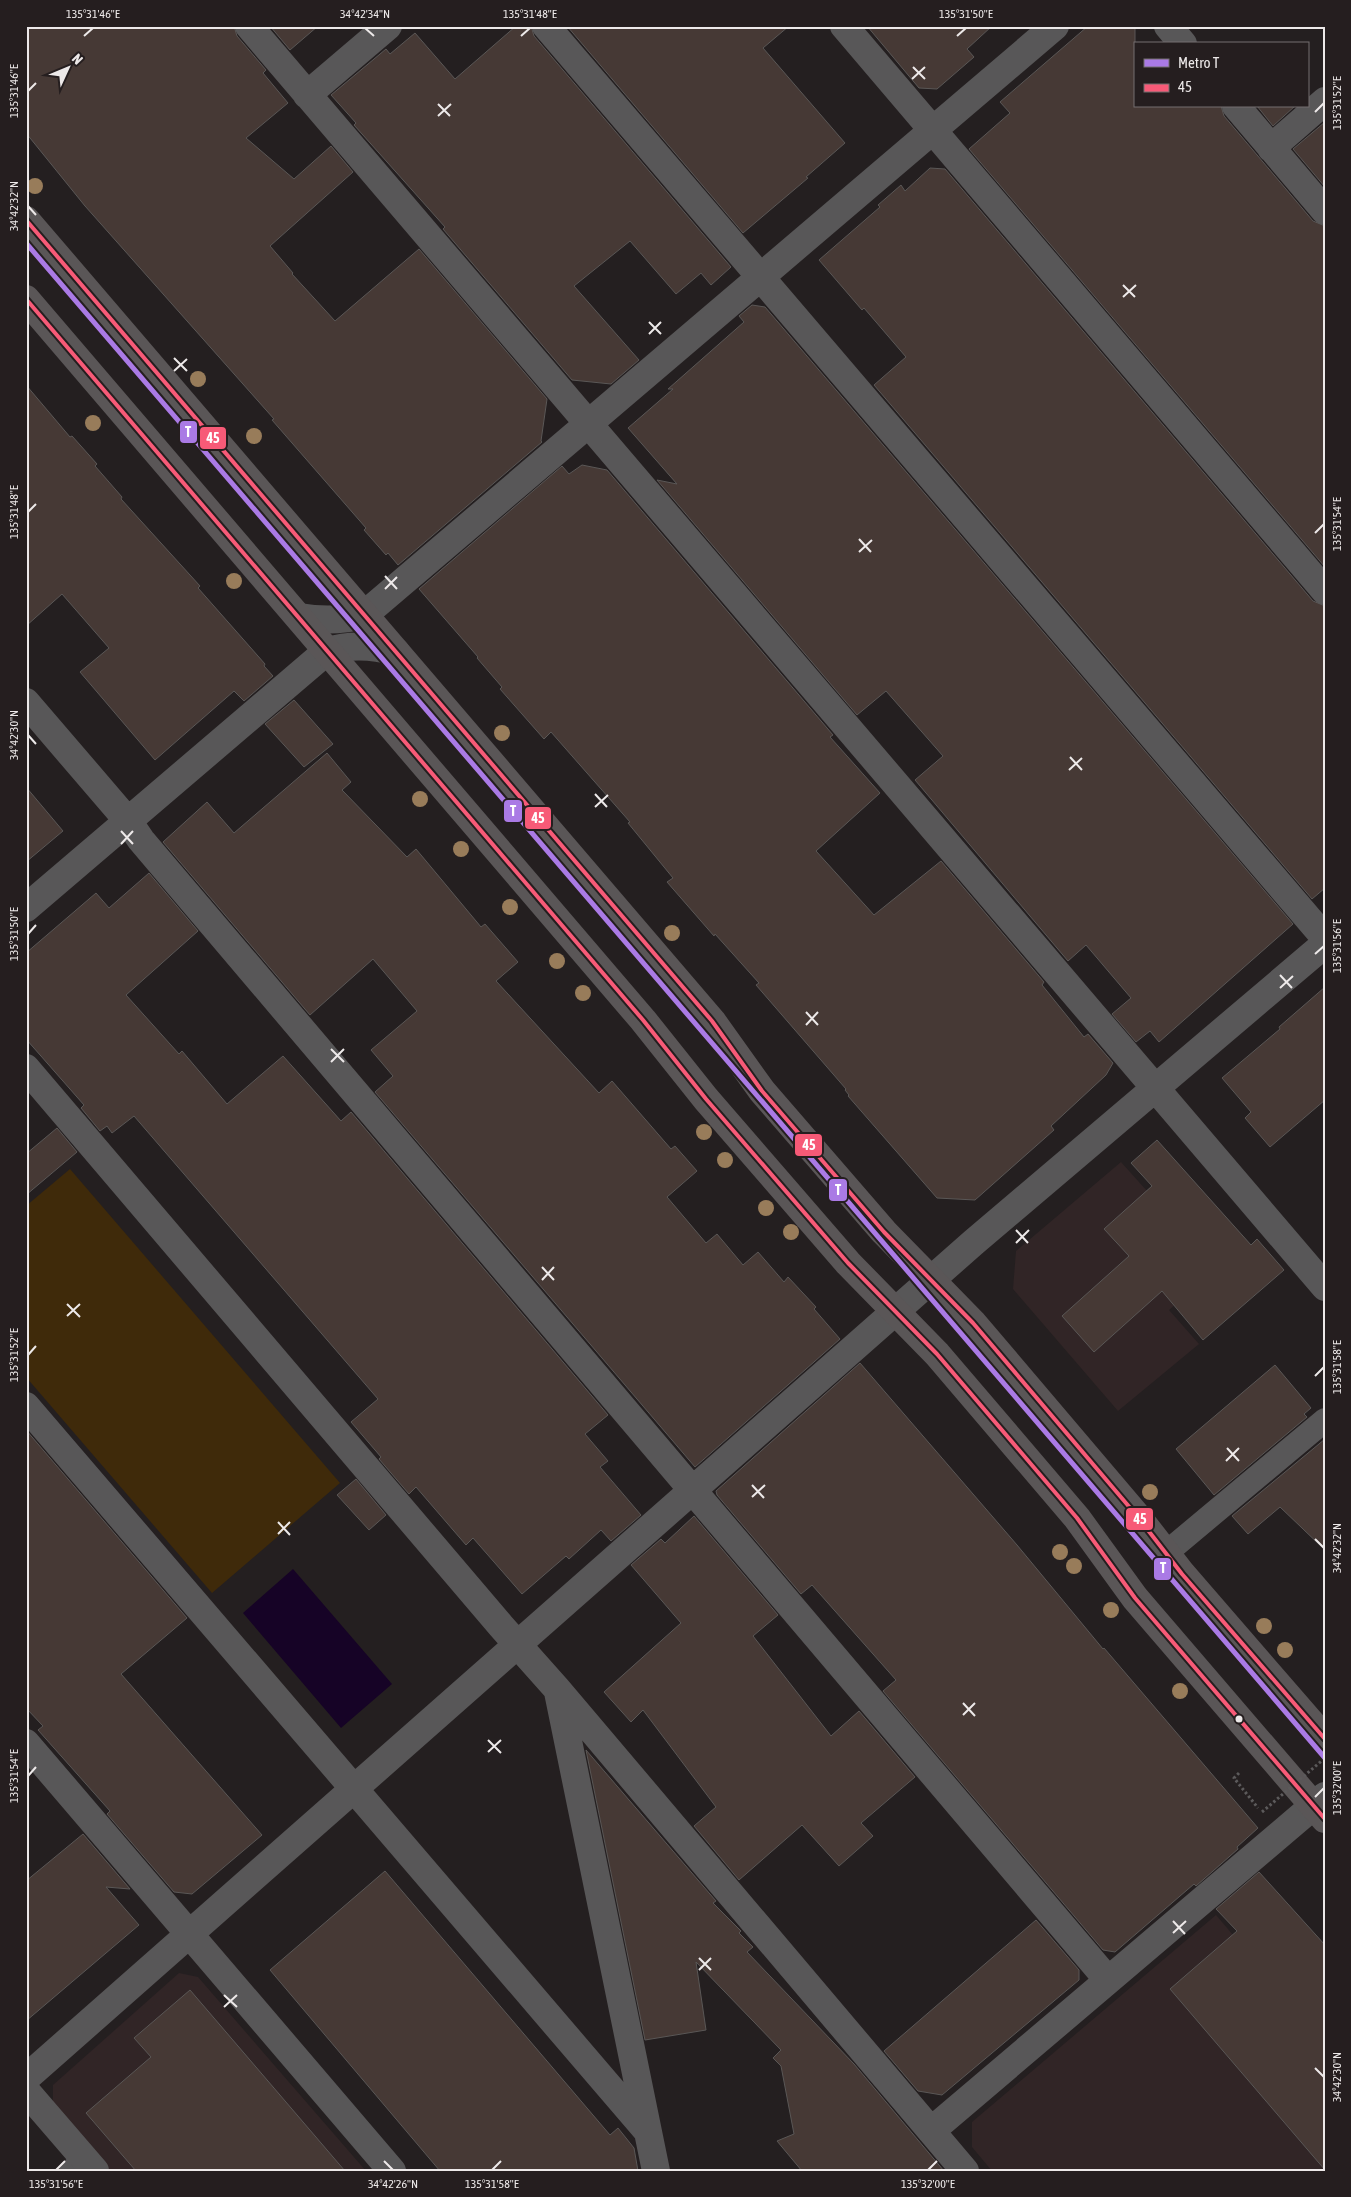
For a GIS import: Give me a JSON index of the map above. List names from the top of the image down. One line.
{"lines":["transit line 45","metro line T"],"legend":["Metro T","45"],"north":"top right","coordinates":["135°31'46\"E","34°42'34\"N","135°31'48\"E","135°31'50\"E","135°31'52\"E","34°42'32\"N","135°31'54\"E","34°42'30\"N","135°31'56\"E","135°31'58\"E","135°32'00\"E","34°42'26\"N"]}
